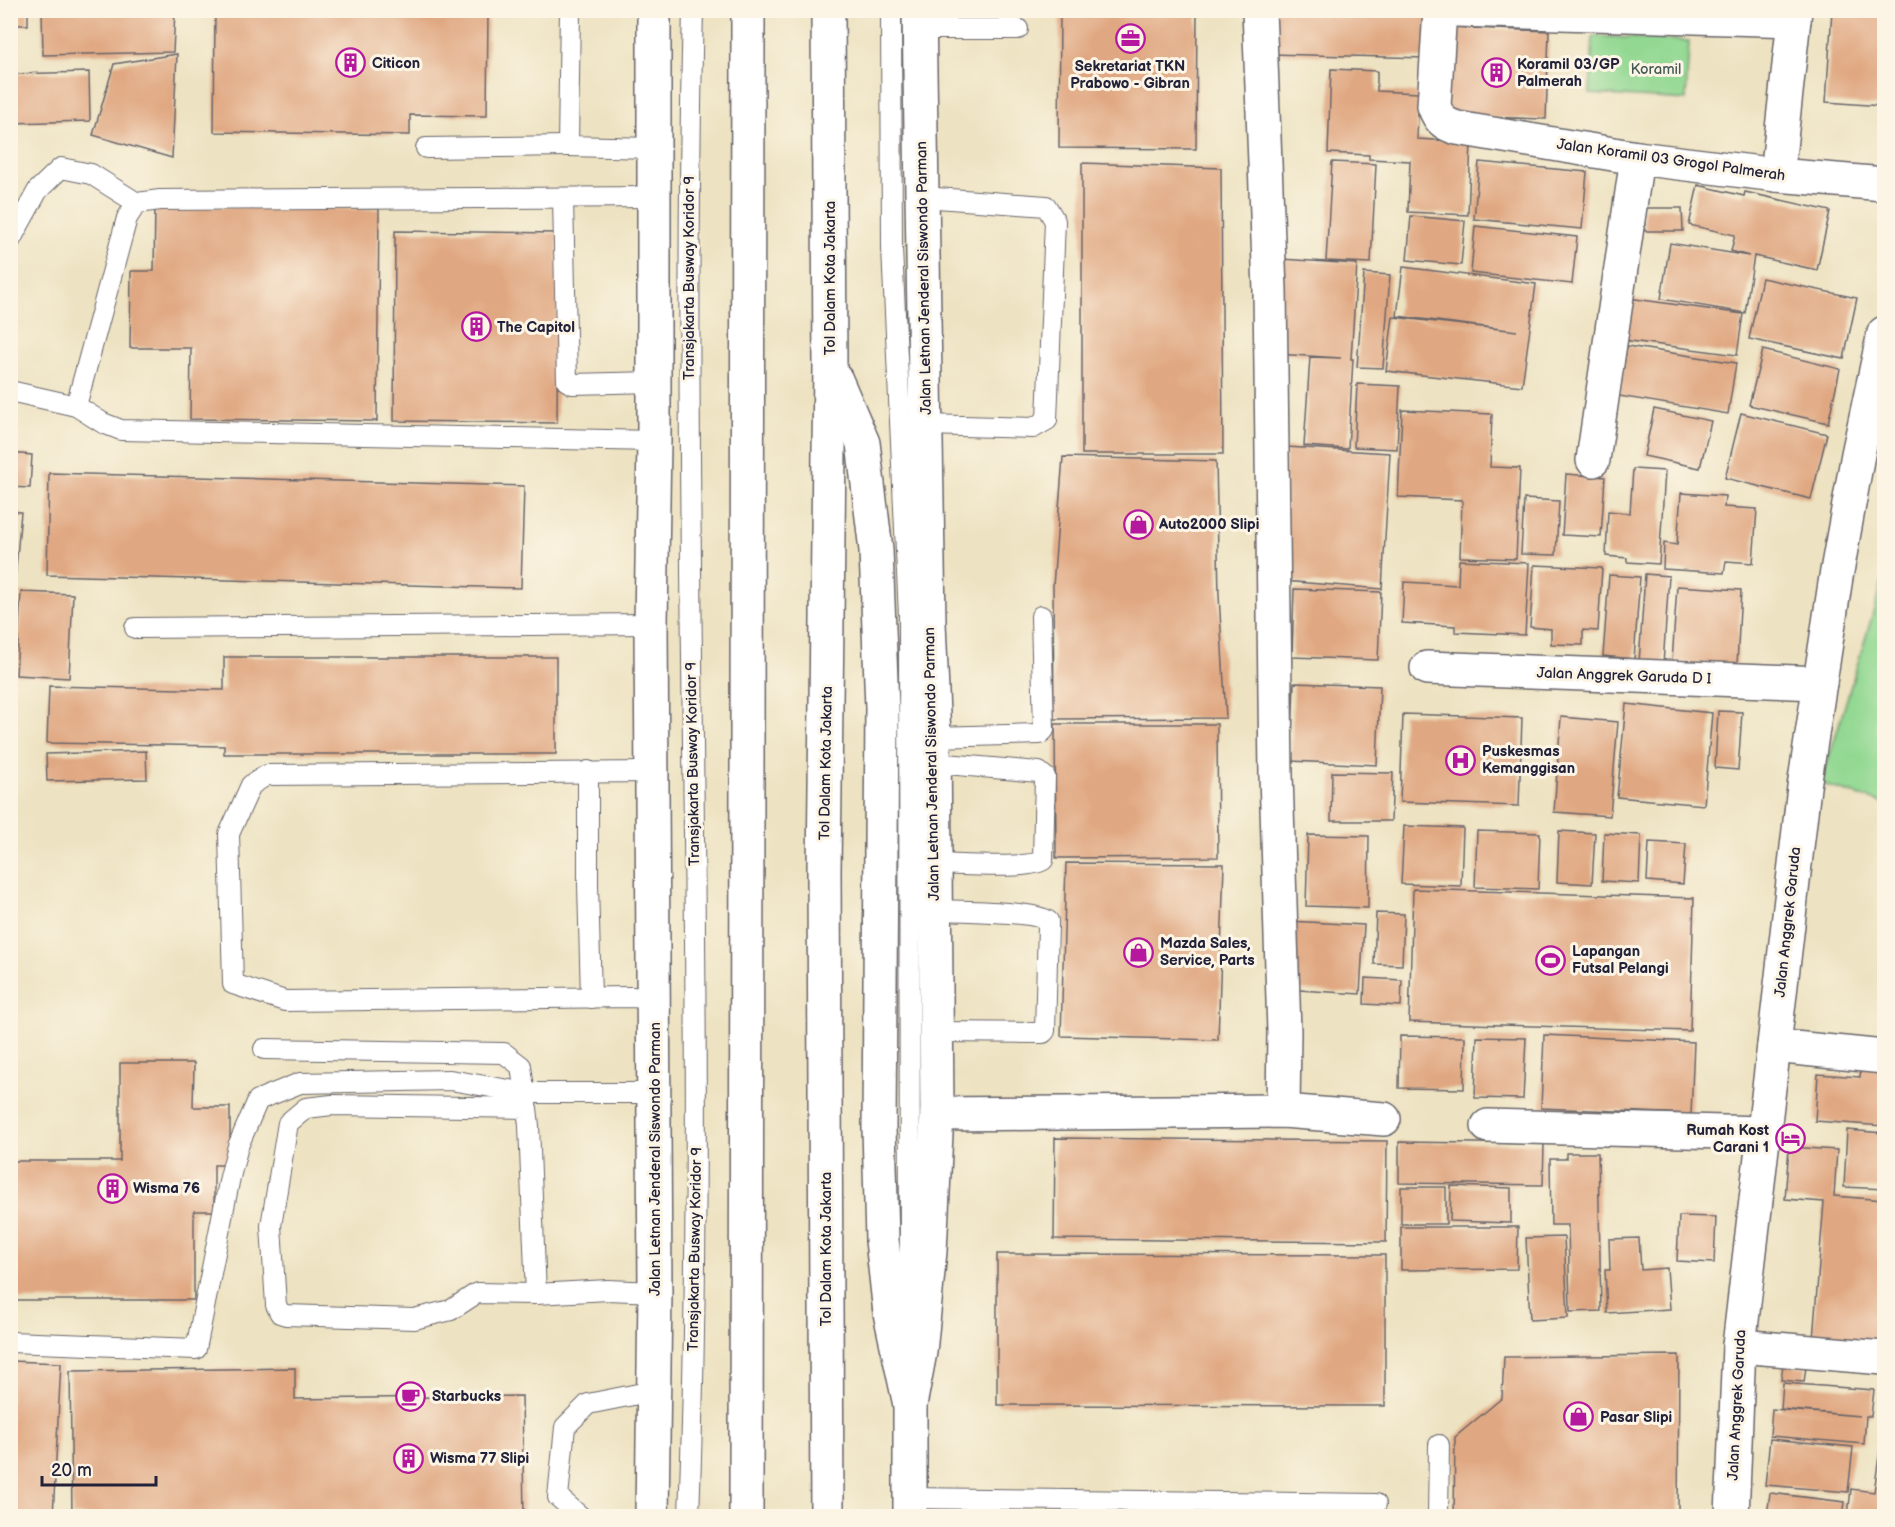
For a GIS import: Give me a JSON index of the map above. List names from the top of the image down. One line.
{"streets":{"main road":["Jalan Koramil 03 Grogol Palmerah","Tol Dalam Kota Jakarta","Jalan Letnan Jenderal Siswondo Parman","Jalan Anggrek Garuda D I","Jalan Anggrek Garuda"],"lane":["Transjakarta Busway Koridor 9"]},"crossings":[["Jalan Anggrek Garuda D I","Jalan Anggrek Garuda"]],"parks":["Koramil"],"places":{"office":["Sekretariat TKN Prabowo - Gibran"],"building":["Citicon","Koramil 03/GP Palmerah","The Capitol","Wisma 76","Wisma 77 Slipi"],"shop":["Auto2000 Slipi","Mazda Sales, Service, Parts","Pasar Slipi"],"hospital":["Puskesmas Kemanggisan"],"sports":["Lapangan Futsal Pelangi"],"hotel":["Rumah Kost Carani 1"],"cafe":["Starbucks"]},"scale_bar":"20 m"}
